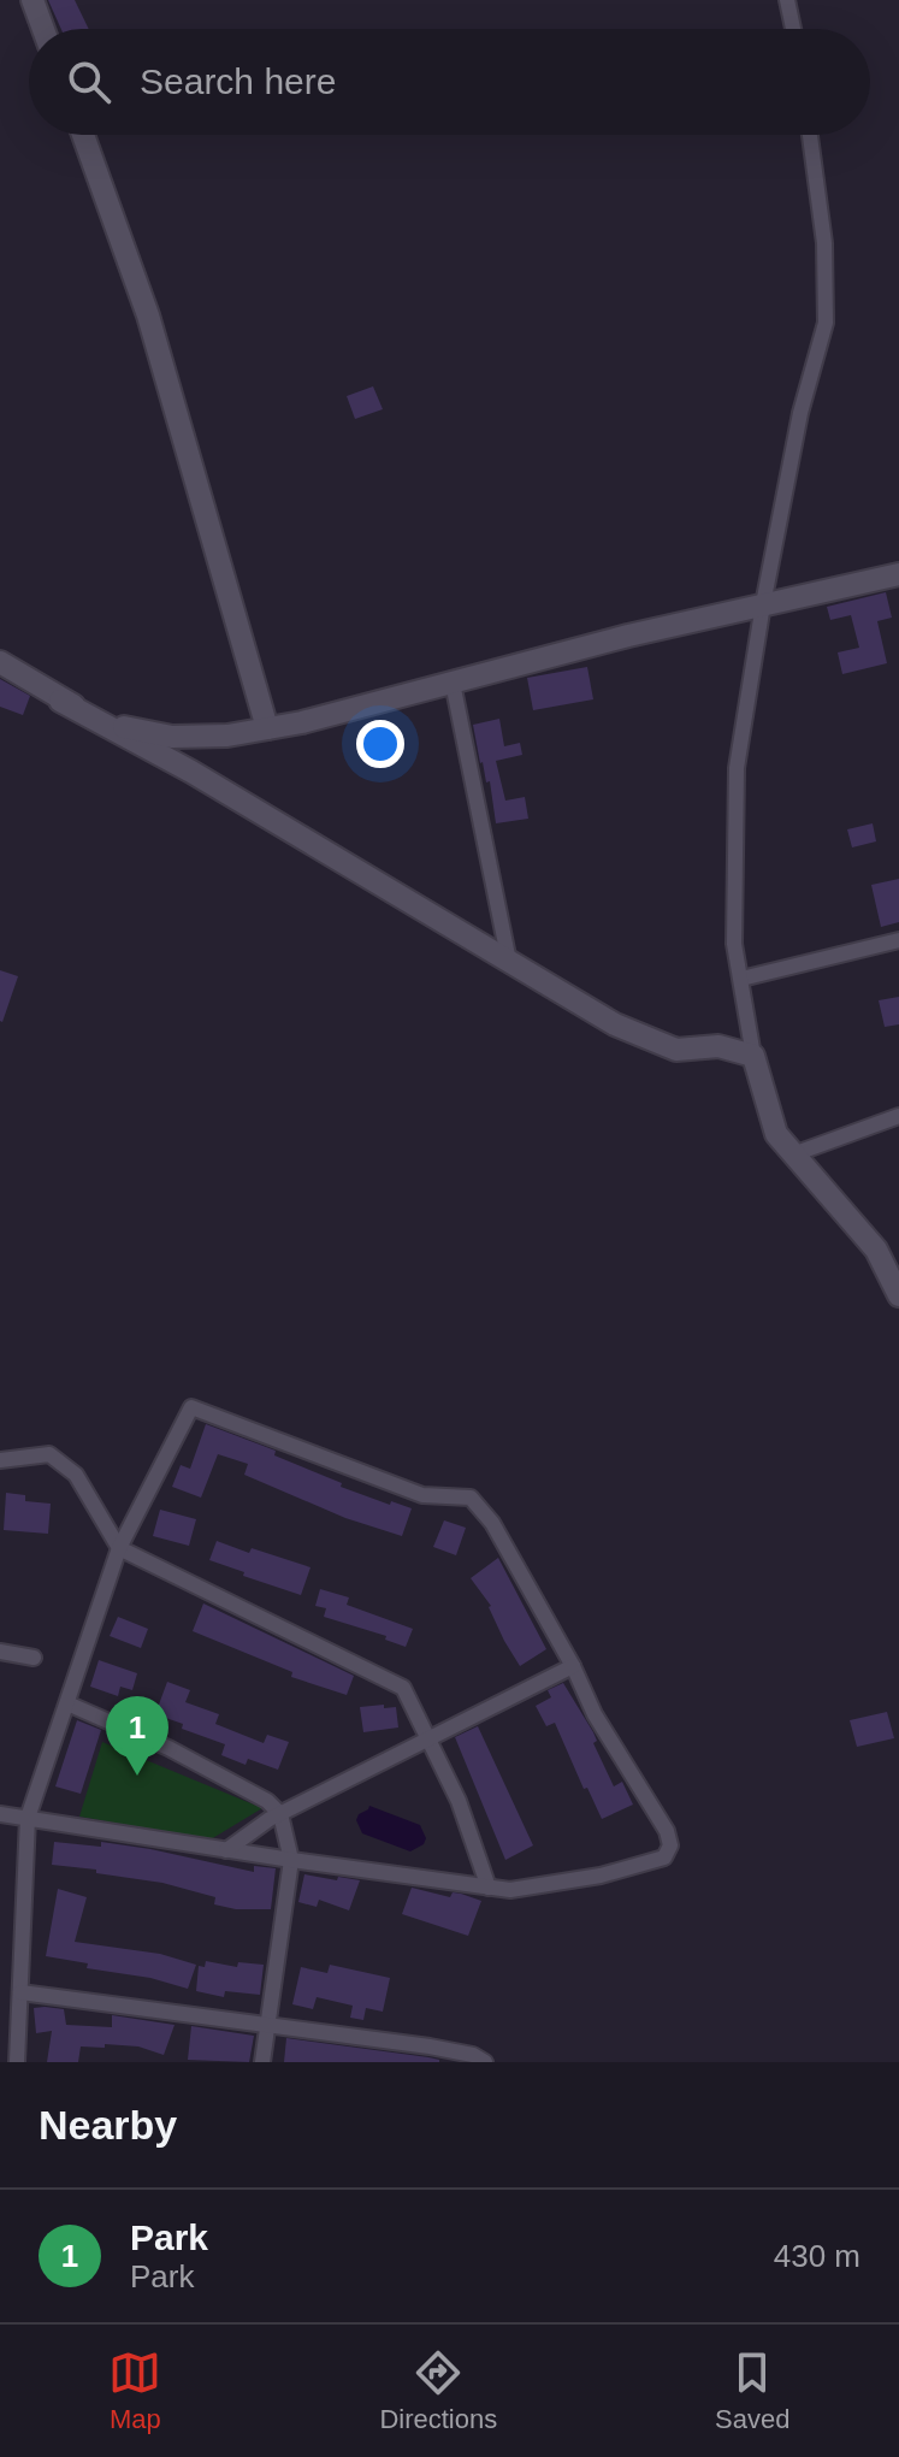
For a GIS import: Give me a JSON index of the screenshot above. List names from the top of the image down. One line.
{"page":{"search":"Search here","pins":"1","heading":"Nearby","list":[{"mark":"1","name":"Park","note":"Park","value":"430 m"}],"nav":["Map","Directions","Saved"]}}
